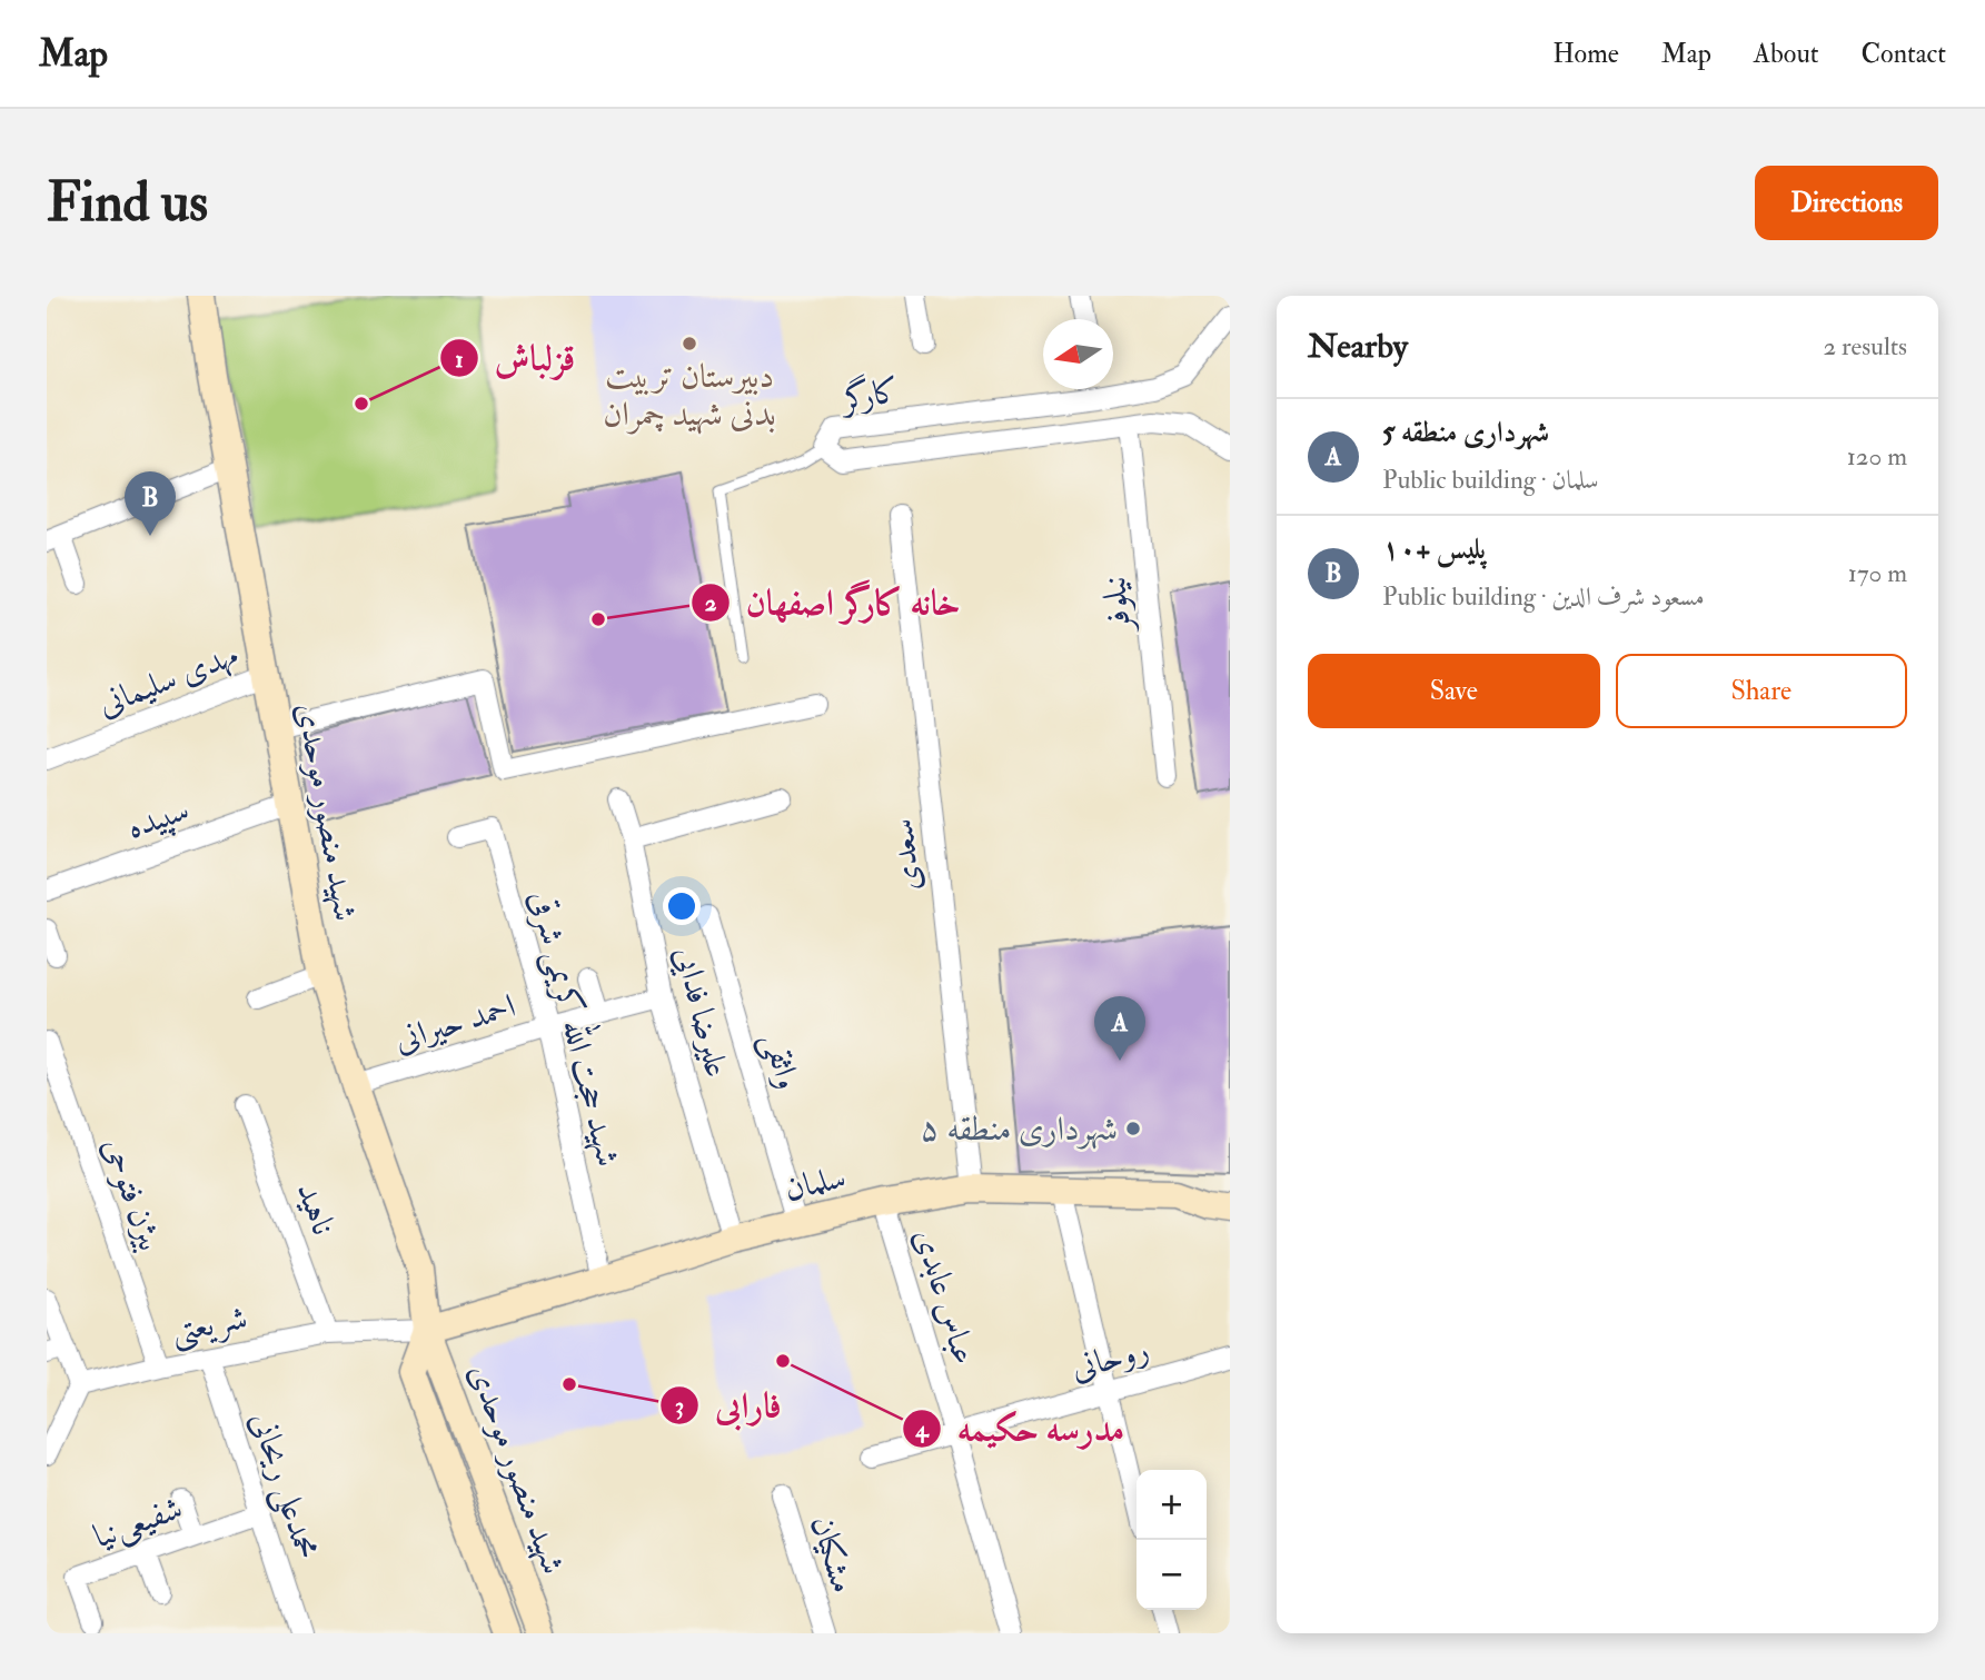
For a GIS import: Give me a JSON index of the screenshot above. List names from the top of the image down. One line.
{"streets":{"street":["کارگر","نیلوفر","مهدی سلیمانی","شهید منصور موحدی","سپیده","سعدی","علیرضا فدایی","احمد حیرانی","شهید حجت الله کریمی شرقی","واثقی","سلمان","بیژن فتوحی","ناهید","عباس عابدی","شریعتی","روحانی","محمدعلی ریحانی","شفیعی‌نیا","مشکیان"]},"crossings":[["کارگر","نیلوفر"],["مهدی سلیمانی","شهید منصور موحدی"],["شهید منصور موحدی","سپیده"],["شهید منصور موحدی","احمد حیرانی"],["شهید منصور موحدی","سلمان"],["شهید منصور موحدی","شریعتی"],["سعدی","سلمان"],["علیرضا فدایی","احمد حیرانی"],["علیرضا فدایی","سلمان"],["احمد حیرانی","شهید حجت الله کریمی شرقی"],["شهید حجت الله کریمی شرقی","سلمان"],["واثقی","سلمان"],["سلمان","عباس عابدی"],["سلمان","شریعتی"],["بیژن فتوحی","شریعتی"],["ناهید","شریعتی"],["عباس عابدی","روحانی"],["شریعتی","محمدعلی ریحانی"],["محمدعلی ریحانی","شفیعی‌نیا"]],"places":["دبیرستان تربیت بدنی شهید چمران","قزلباش","خانه کارگر اصفهان","شهرداری منطقه ۵","مدرسه حکیمه","فارابی"],"north":"left","page":{"header":"Map","nav":["Home","Map","About","Contact"],"buttons":["Directions",["Save","Share"]],"title":"Find us","heading":["Nearby","2 results"],"list":[{"mark":"A","name":"شهرداری منطقه 5","note":"Public building · سلمان","value":"120 m"},{"mark":"B","name":"پلیس +۱۰","note":"Public building · مسعود شرف الدین","value":"170 m"}],"pins":["B","A"],"map_buttons":["+","−"]}}
